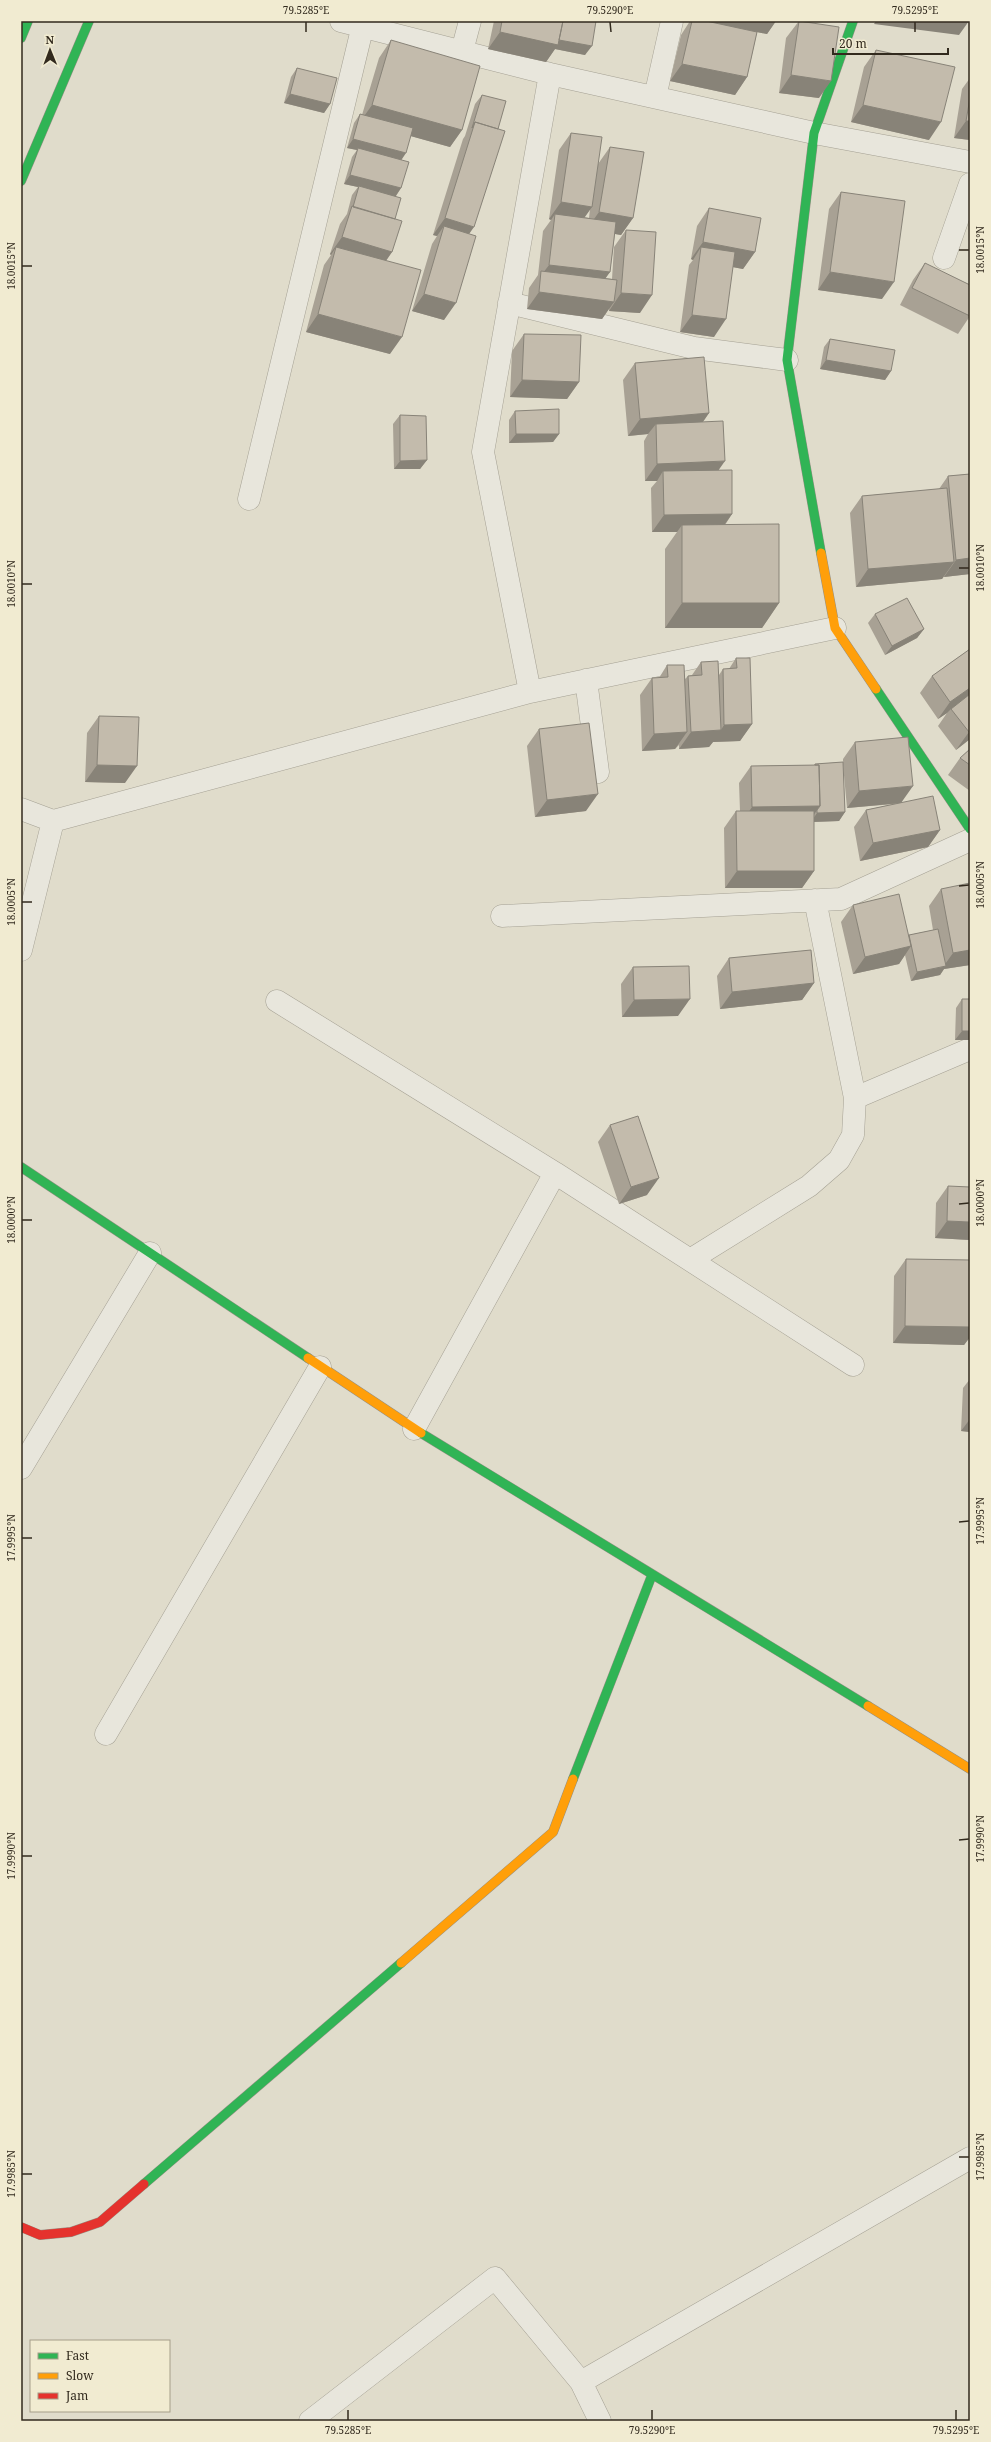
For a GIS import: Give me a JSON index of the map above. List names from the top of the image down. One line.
{"legend":["Fast","Slow","Jam"],"scale_bar":"20 m","north":"top","coordinates":["79.5285°E","79.5290°E","79.5295°E","18.0015°N","18.0010°N","18.0005°N","18.0000°N","17.9995°N","17.9990°N","17.9985°N"]}
